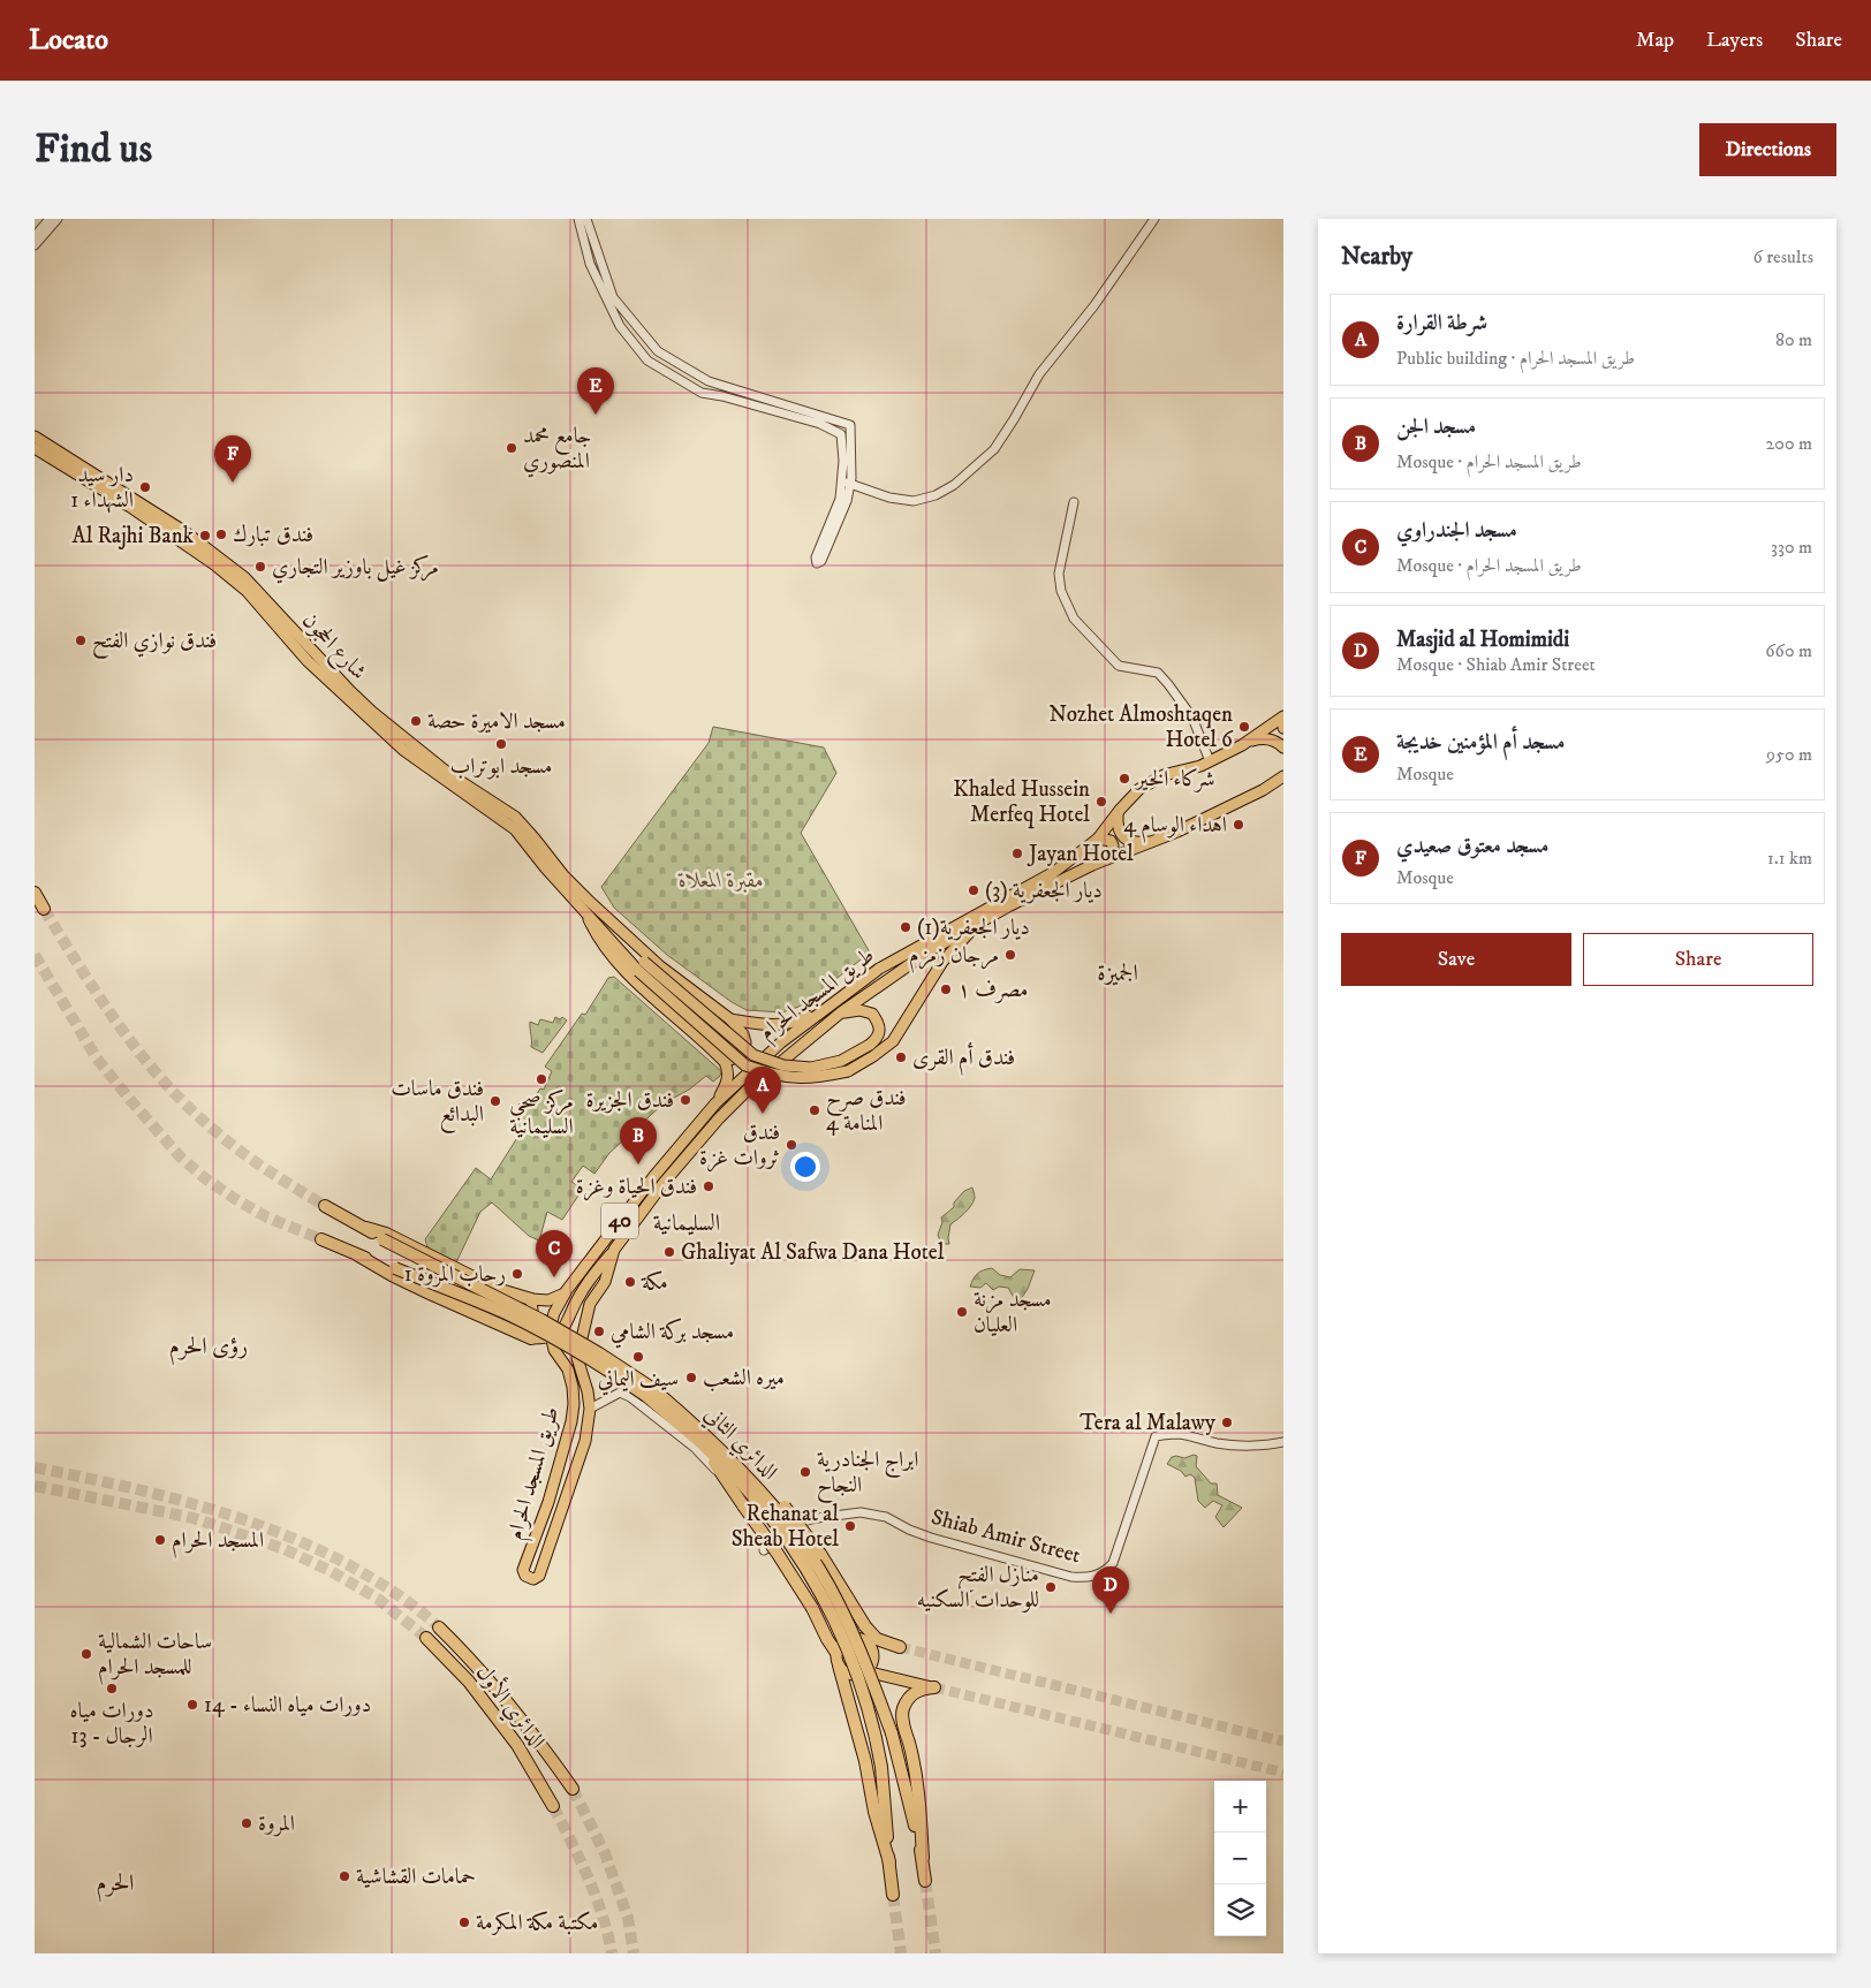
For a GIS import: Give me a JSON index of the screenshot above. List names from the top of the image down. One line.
{"streets":{"highway":["الدائري الثاني","الدائري الأول"],"main road":["شارع الحجون","طريق المسجد الحرام","40"],"street":["Shiab Amir Street"]},"districts":["الجميزة","السليمانية","رؤى الحرم","الحرم"],"parks":["مقبرة المعلاة"],"places":["جامع محمد المنصوري","دار سيد الشهداء 1","فندق تبارك","Al Rajhi Bank","مركز غيل باوزير التجاري","فندق نوازي الفتح","مسجد الاميرة حصة","Nozhet Almoshtaqen Hotel 6","مسجد ابوتراب","شركاء الخير","Khaled Hussein Merfeq Hotel","اهداء الوسام 4","Jayan Hotel","ديار الجعفرية (3)","ديار الجعفرية(1)","مرجان زمزم","مصرف ١","فندق أم القرى","مركز صحي السليمانية","فندق الجزيرة","فندق ماسات البدائع","فندق صرح المنامة 4","فندق ثروات غزة","فندق الحياة وغزة","Ghaliyat Al Safwa Dana Hotel","رحاب المروة 1","مكة","مسجد مزنة العليان","مسجد بركة الشامي","سيف اليماني","ميره الشعب","Tera al Malawy","ابراج الجنادرية النجاح","Rehanat al Sheab Hotel","المسجد الحرام","منازل الفتح للوحدات السكنيه","ساحات الشمالية للمسجد الحرام","دورات مياه الرجال - 13","دورات مياه النساء - 14","المروة","حمامات القشاشية","مكتبة مكة المكرمة"],"page":{"header":"Locato","nav":["Map","Layers","Share"],"buttons":["Directions",["Save","Share"]],"title":"Find us","heading":["Nearby","6 results"],"list":[{"mark":"A","name":"شرطة القرارة","note":"Public building · طريق المسجد الحرام","value":"80 m"},{"mark":"B","name":"مسجد الجن","note":"Mosque · طريق المسجد الحرام","value":"200 m"},{"mark":"C","name":"مسجد الجندراوي","note":"Mosque · طريق المسجد الحرام","value":"330 m"},{"mark":"D","name":"Masjid al Homimidi","note":"Mosque · Shiab Amir Street","value":"660 m"},{"mark":"E","name":"مسجد أم المؤمنين خديجة","note":"Mosque","value":"950 m"},{"mark":"F","name":"مسجد معتوق صعيدي","note":"Mosque","value":"1.1 km"}],"pins":["E","F","A","B","C","D"],"map_buttons":["+","−"]}}
